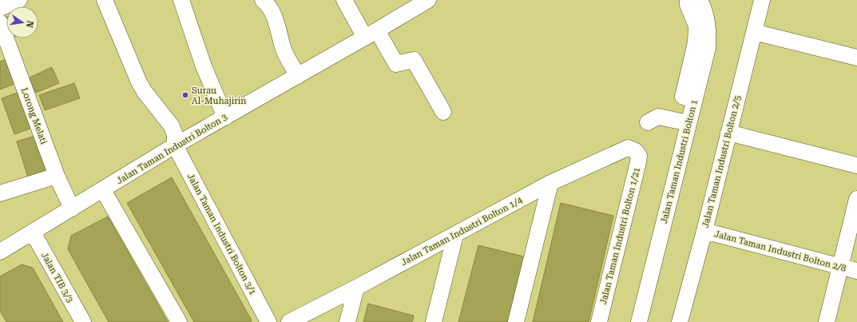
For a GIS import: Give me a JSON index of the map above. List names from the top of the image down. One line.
{"streets":{"street":["Lorong Melati","Jalan Taman Industri Bolton 3","Jalan Taman Industri Bolton 1","Jalan Taman Industri Bolton 2/5","Jalan Taman Industri Bolton 1/4","Jalan Taman Industri Bolton 3/1","Jalan Taman Industri Bolton 1/21","Jalan Taman Industri Bolton 2/8","Jalan TIB 3/3"]},"crossings":[["Lorong Melati","Jalan Taman Industri Bolton 3"],["Jalan Taman Industri Bolton 3","Jalan Taman Industri Bolton 3/1"],["Jalan Taman Industri Bolton 3","Jalan TIB 3/3"],["Jalan Taman Industri Bolton 2/5","Jalan Taman Industri Bolton 2/8"],["Jalan Taman Industri Bolton 1/4","Jalan Taman Industri Bolton 1/21"]],"places":["Surau Al-Muhajirin"],"north":"right"}
